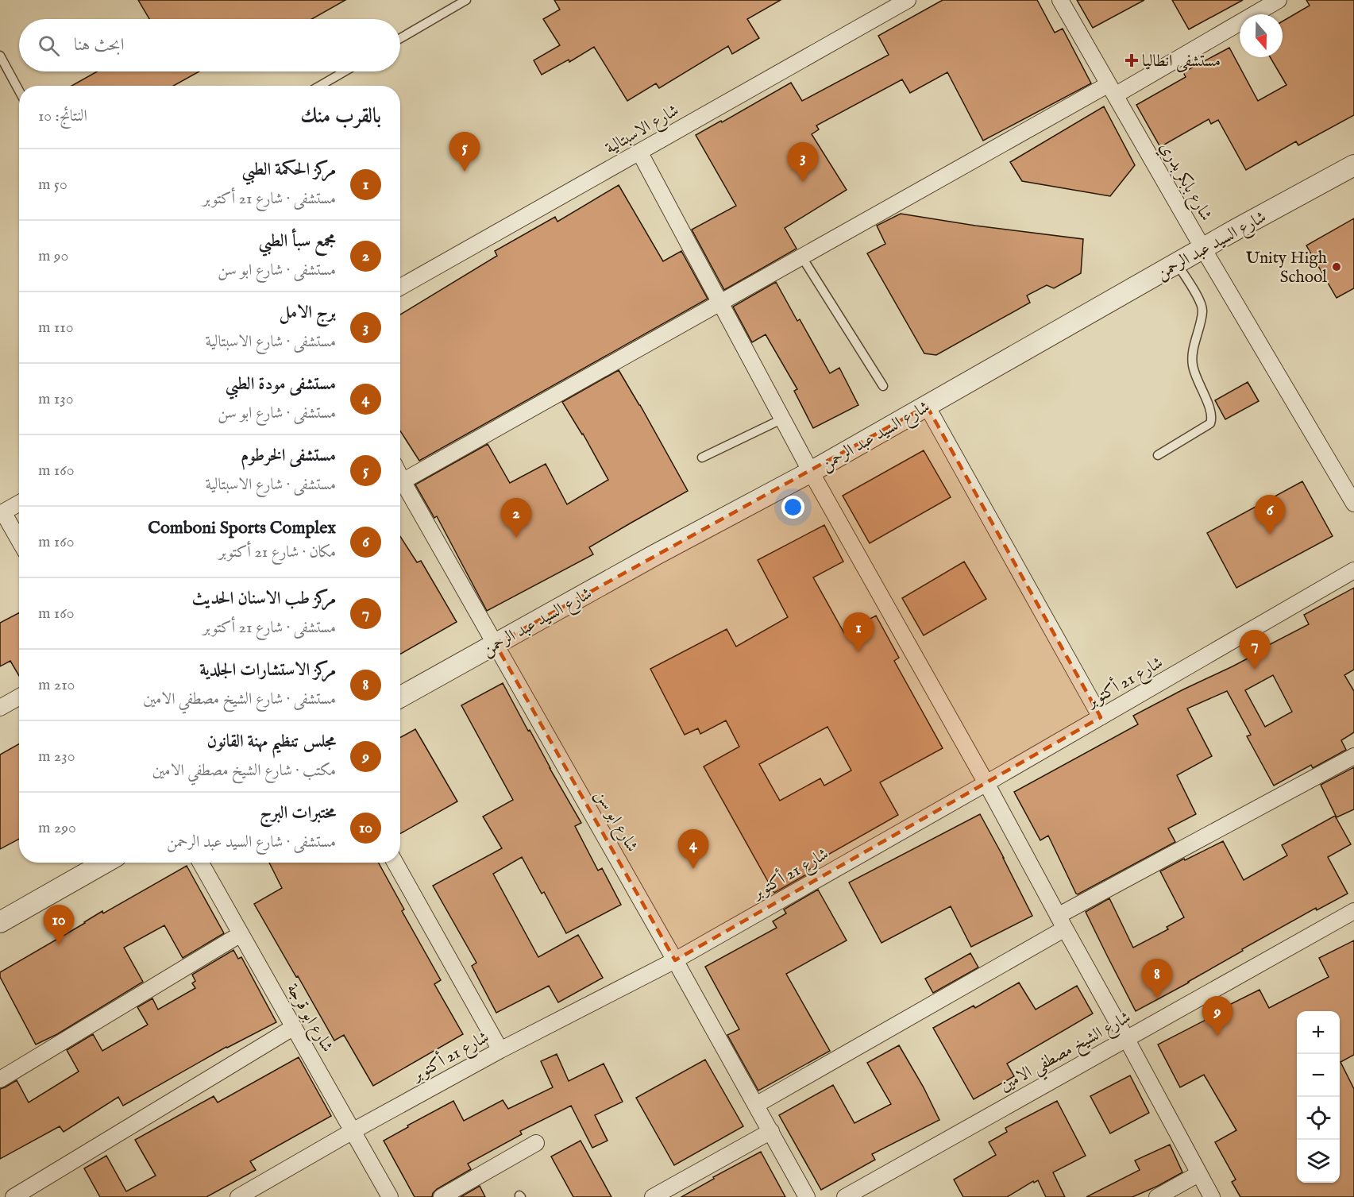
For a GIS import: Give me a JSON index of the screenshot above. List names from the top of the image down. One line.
{"streets":{"street":["شارع الاسبتالية","شارع بابكر بدري","شارع السيد عبد الرحمن","شارع 21 أكتوبر","شارع ابو سن","شارع ابو قرجة","شارع الشيخ مصطفي الامين"]},"crossings":[["شارع بابكر بدري","شارع السيد عبد الرحمن"],["شارع السيد عبد الرحمن","شارع ابو سن"],["شارع 21 أكتوبر","شارع ابو سن"],["شارع 21 أكتوبر","شارع ابو قرجة"]],"places":{"health":["مستشفى انطاليا"],"other":["Unity High School"]},"north":"bottom","page":{"search":"ابحث هنا","heading":["بالقرب منك","النتائج: 10"],"pins":["5","3","6","2","1","7","4","10","8","9"],"list":[{"mark":"1","name":"مركز الحكمة الطبي","note":"مستشفى · شارع 21 أكتوبر","value":"50 m"},{"mark":"2","name":"مجمع سبأ الطبي","note":"مستشفى · شارع ابو سن","value":"90 m"},{"mark":"3","name":"برج الامل","note":"مستشفى · شارع الاسبتالية","value":"110 m"},{"mark":"4","name":"مستشفى مودة الطبي","note":"مستشفى · شارع ابو سن","value":"130 m"},{"mark":"5","name":"مستشفى الخرطوم","note":"مستشفى · شارع الاسبتالية","value":"160 m"},{"mark":"6","name":"Comboni Sports Complex","note":"مكان · شارع 21 أكتوبر","value":"160 m"},{"mark":"7","name":"مركز طب الاسنان الحديث","note":"مستشفى · شارع 21 أكتوبر","value":"160 m"},{"mark":"8","name":"مركز الاستشارات الجلدية","note":"مستشفى · شارع الشيخ مصطفي الامين","value":"210 m"},{"mark":"9","name":"مجلس تنظيم مهنة القانون","note":"مكتب · شارع الشيخ مصطفي الامين","value":"230 m"},{"mark":"10","name":"مختبرات البرج","note":"مستشفى · شارع السيد عبد الرحمن","value":"290 m"}],"map_buttons":["+","−"]}}
